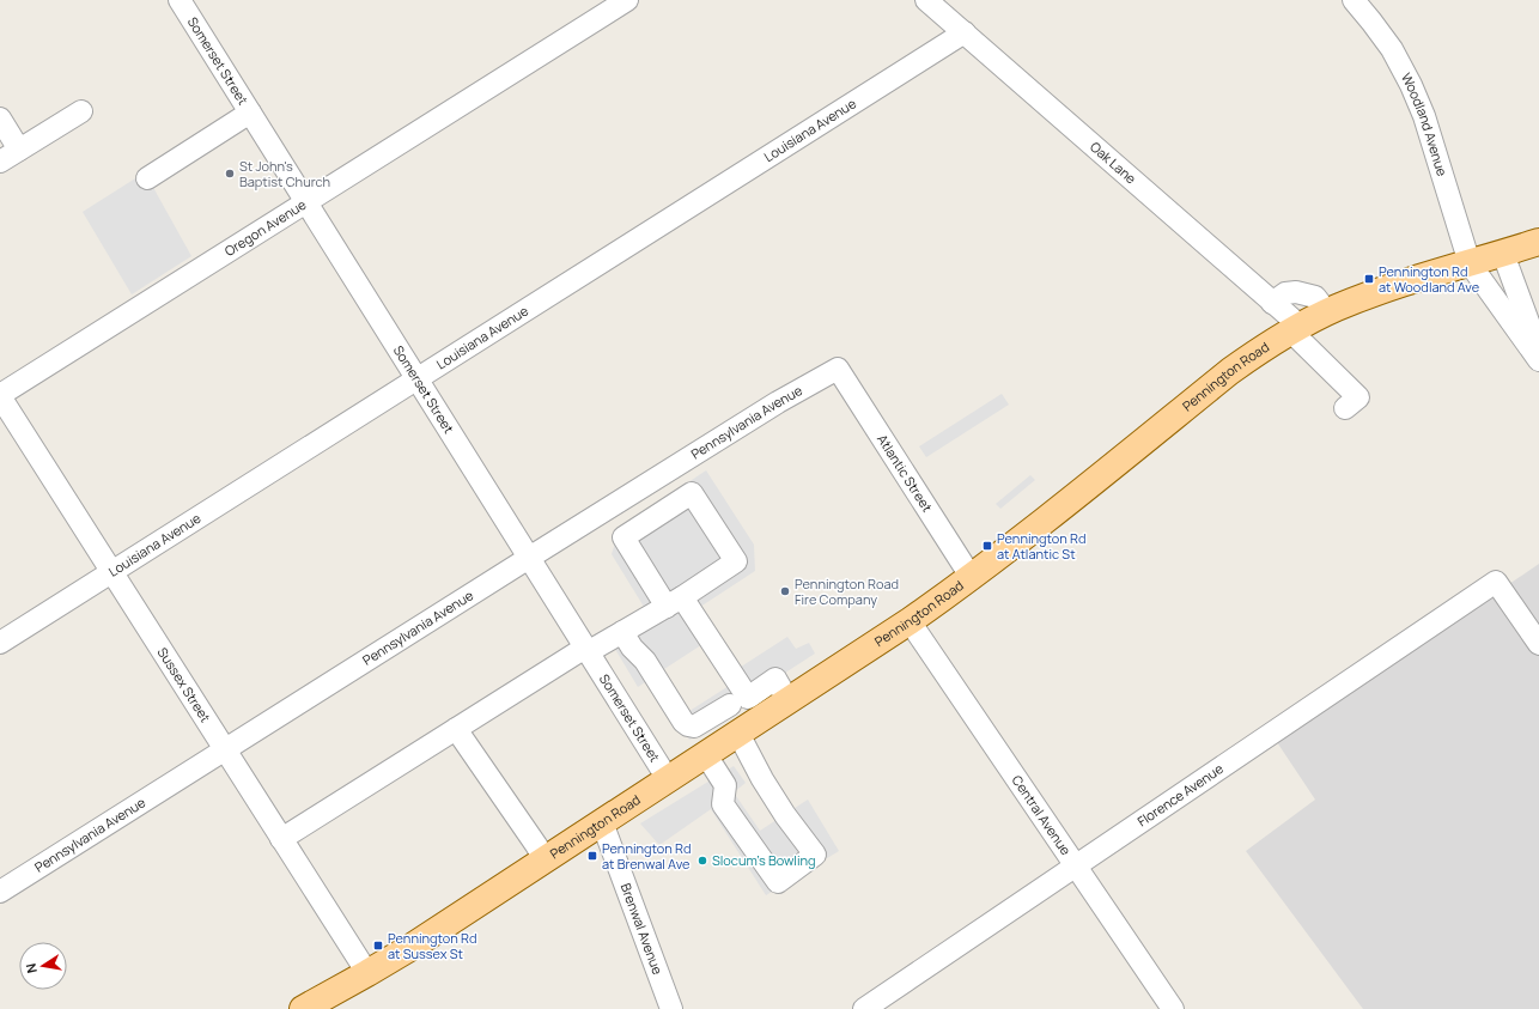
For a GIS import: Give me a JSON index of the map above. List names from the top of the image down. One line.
{"streets":{"main road":["Pennington Road"],"street":["Somerset Street","Woodland Avenue","Louisiana Avenue","Oak Lane","Oregon Avenue","Pennsylvania Avenue","Atlantic Street","Sussex Street","Florence Avenue","Central Avenue","Brenwal Avenue"]},"crossings":[["Somerset Street","Louisiana Avenue"],["Somerset Street","Oregon Avenue"],["Somerset Street","Pennington Road"],["Somerset Street","Pennsylvania Avenue"],["Woodland Avenue","Pennington Road"],["Louisiana Avenue","Oak Lane"],["Louisiana Avenue","Sussex Street"],["Oak Lane","Pennington Road"],["Oregon Avenue","Sussex Street"],["Pennington Road","Atlantic Street"],["Pennington Road","Sussex Street"],["Pennington Road","Central Avenue"],["Pennington Road","Brenwal Avenue"],["Pennsylvania Avenue","Atlantic Street"],["Pennsylvania Avenue","Sussex Street"],["Florence Avenue","Central Avenue"]],"places":{"other":["St John's Baptist Church","Pennington Road Fire Company","Slocum's Bowling"],"transit":["Pennington Rd at Woodland Ave","Pennington Rd at Atlantic St","Pennington Rd at Brenwal Ave","Pennington Rd at Sussex St"]},"north":"left"}
